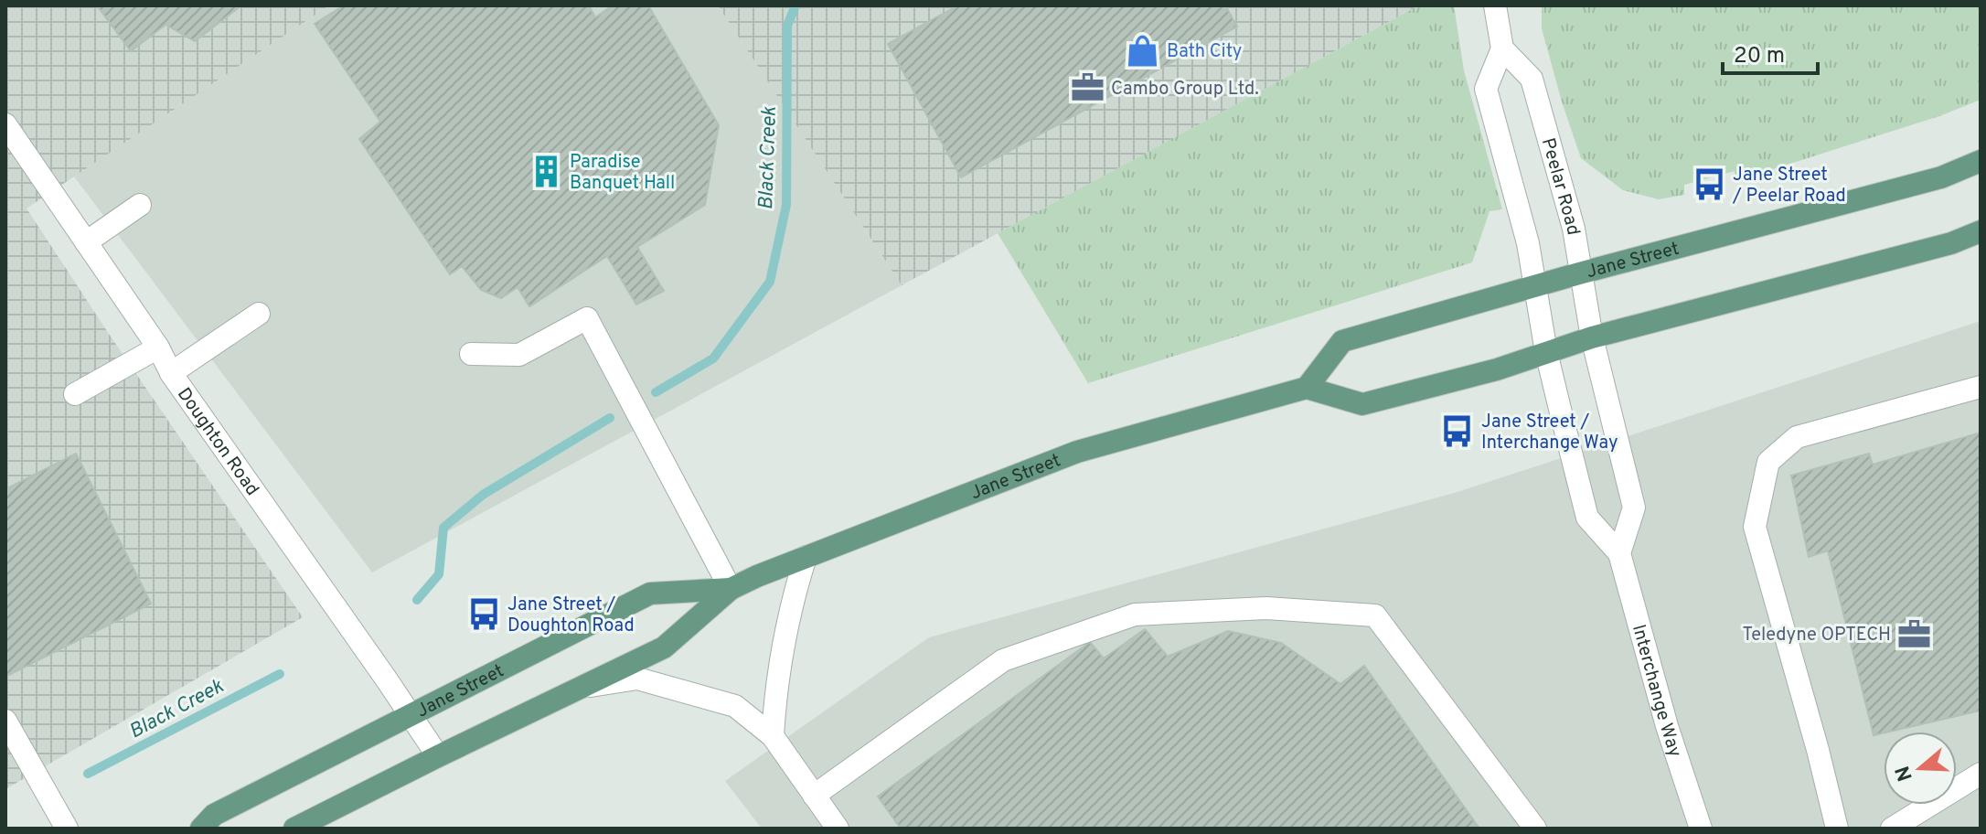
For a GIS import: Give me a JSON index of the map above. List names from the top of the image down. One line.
{"streets":{"main road":["Jane Street"],"street":["Peelar Road","Doughton Road","Interchange Way"]},"crossings":[["Peelar Road","Jane Street"],["Jane Street","Doughton Road"],["Jane Street","Interchange Way"]],"water":["Black Creek"],"places":{"shop":["Bath City"],"office":["Cambo Group Ltd.","Teledyne OPTECH"],"building":["Paradise Banquet Hall"],"bus stop":["Jane Street / Peelar Road","Jane Street / Interchange Way","Jane Street / Doughton Road"]},"scale_bar":"20 m","north":"left"}
